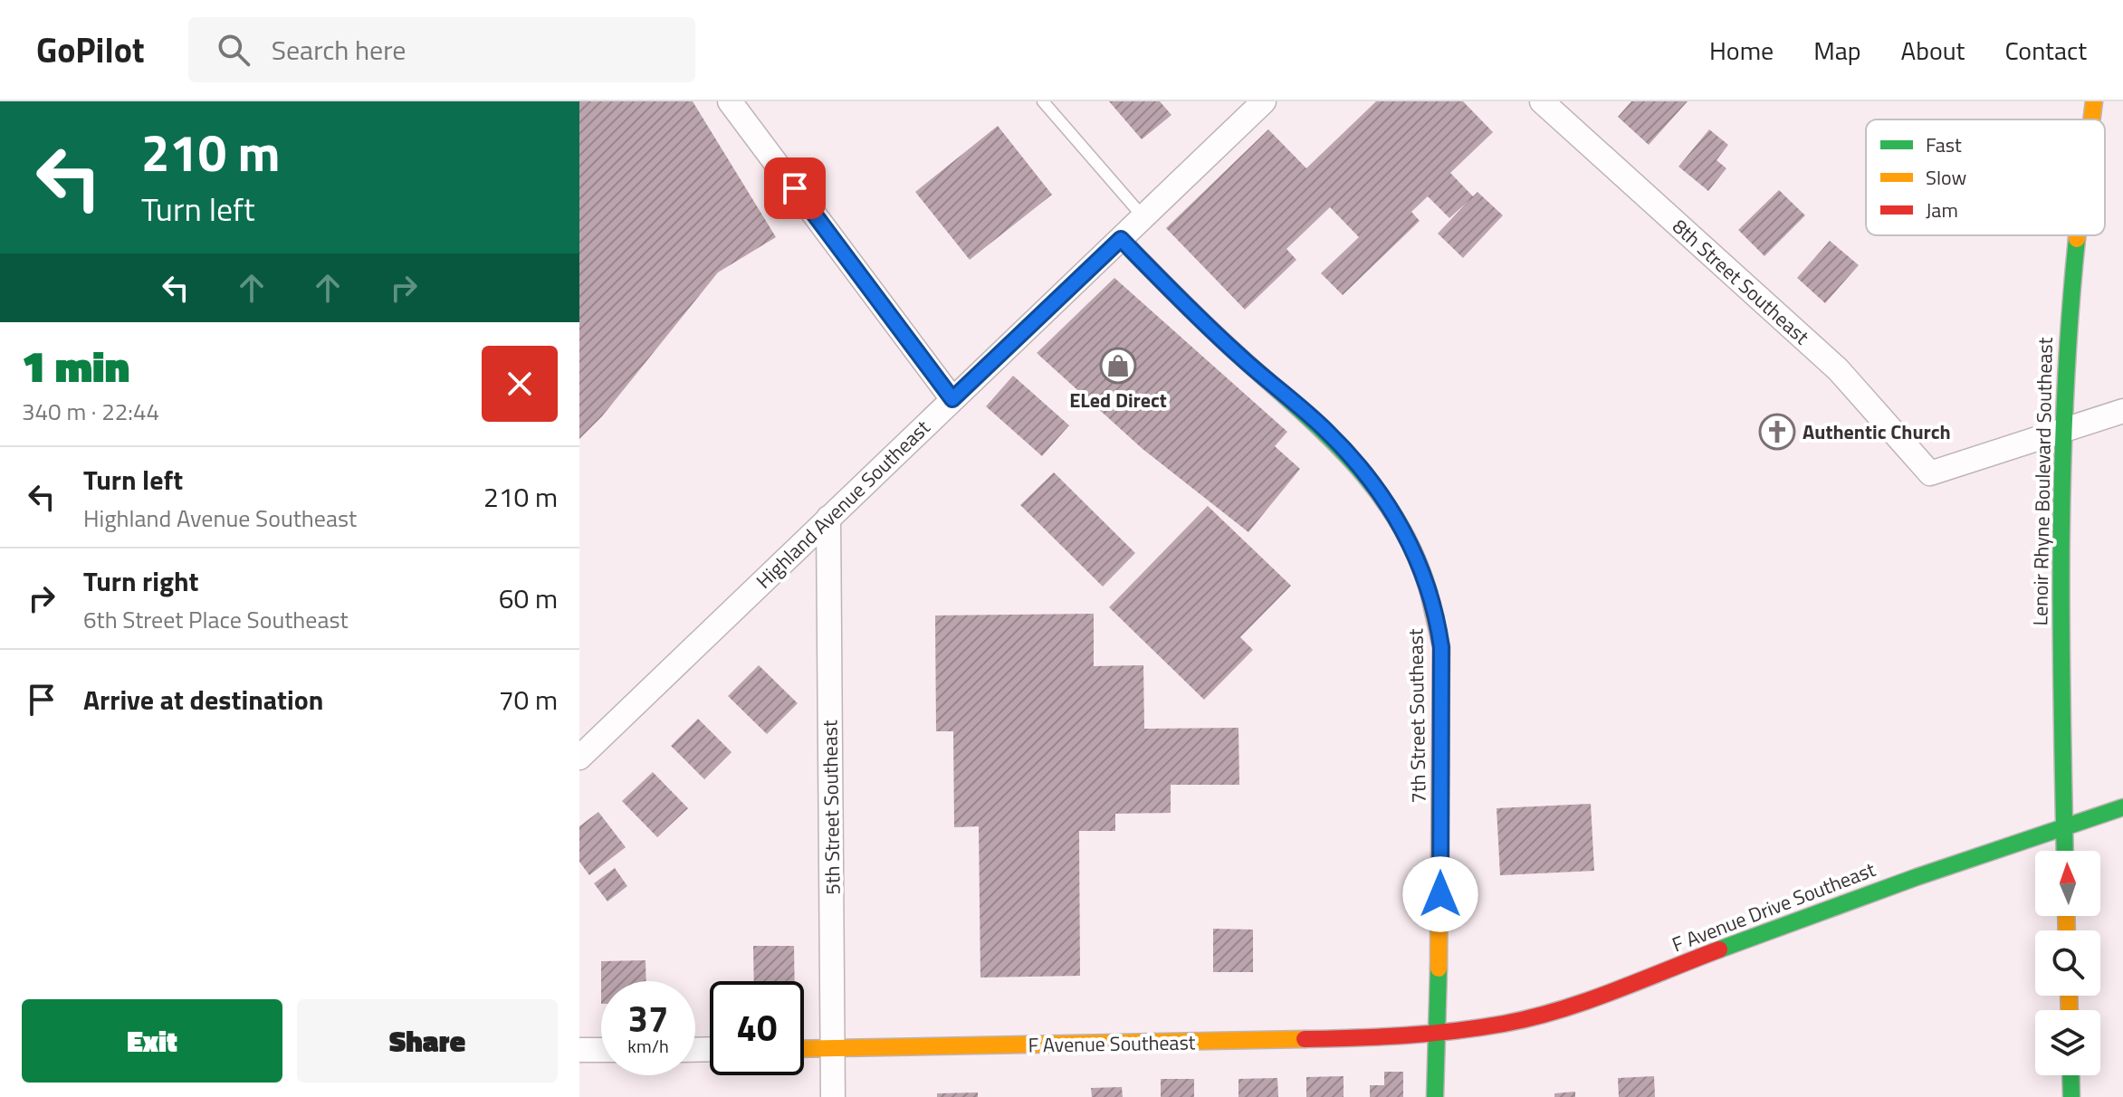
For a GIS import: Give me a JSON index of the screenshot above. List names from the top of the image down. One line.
{"streets":{"street":["8th Street Southeast","Lenoir Rhyne Boulevard Southeast","Highland Avenue Southeast","7th Street Southeast","5th Street Southeast","F Avenue Drive Southeast","F Avenue Southeast"]},"crossings":[["8th Street Southeast","Lenoir Rhyne Boulevard Southeast"],["Lenoir Rhyne Boulevard Southeast","F Avenue Drive Southeast"],["Highland Avenue Southeast","7th Street Southeast"],["Highland Avenue Southeast","5th Street Southeast"],["7th Street Southeast","F Avenue Drive Southeast"],["7th Street Southeast","F Avenue Southeast"],["5th Street Southeast","F Avenue Southeast"],["F Avenue Drive Southeast","F Avenue Southeast"]],"places":{"shop":["ELed Direct"],"church":["Authentic Church"]},"legend":["Fast","Slow","Jam"],"north":"top","page":{"header":"GoPilot","search":"Search here","nav":["Home","Map","About","Contact"],"turn":["210 m","Turn left"],"heading":["1 min","340 m · 22:44"],"list":[{"name":"Turn left","note":"Highland Avenue Southeast","value":"210 m"},{"name":"Turn right","note":"6th Street Place Southeast","value":"60 m"},{"name":"Arrive at destination","value":"70 m"}],"speed":"37 km/h","limit":"40","buttons":["Exit","Share"]}}
